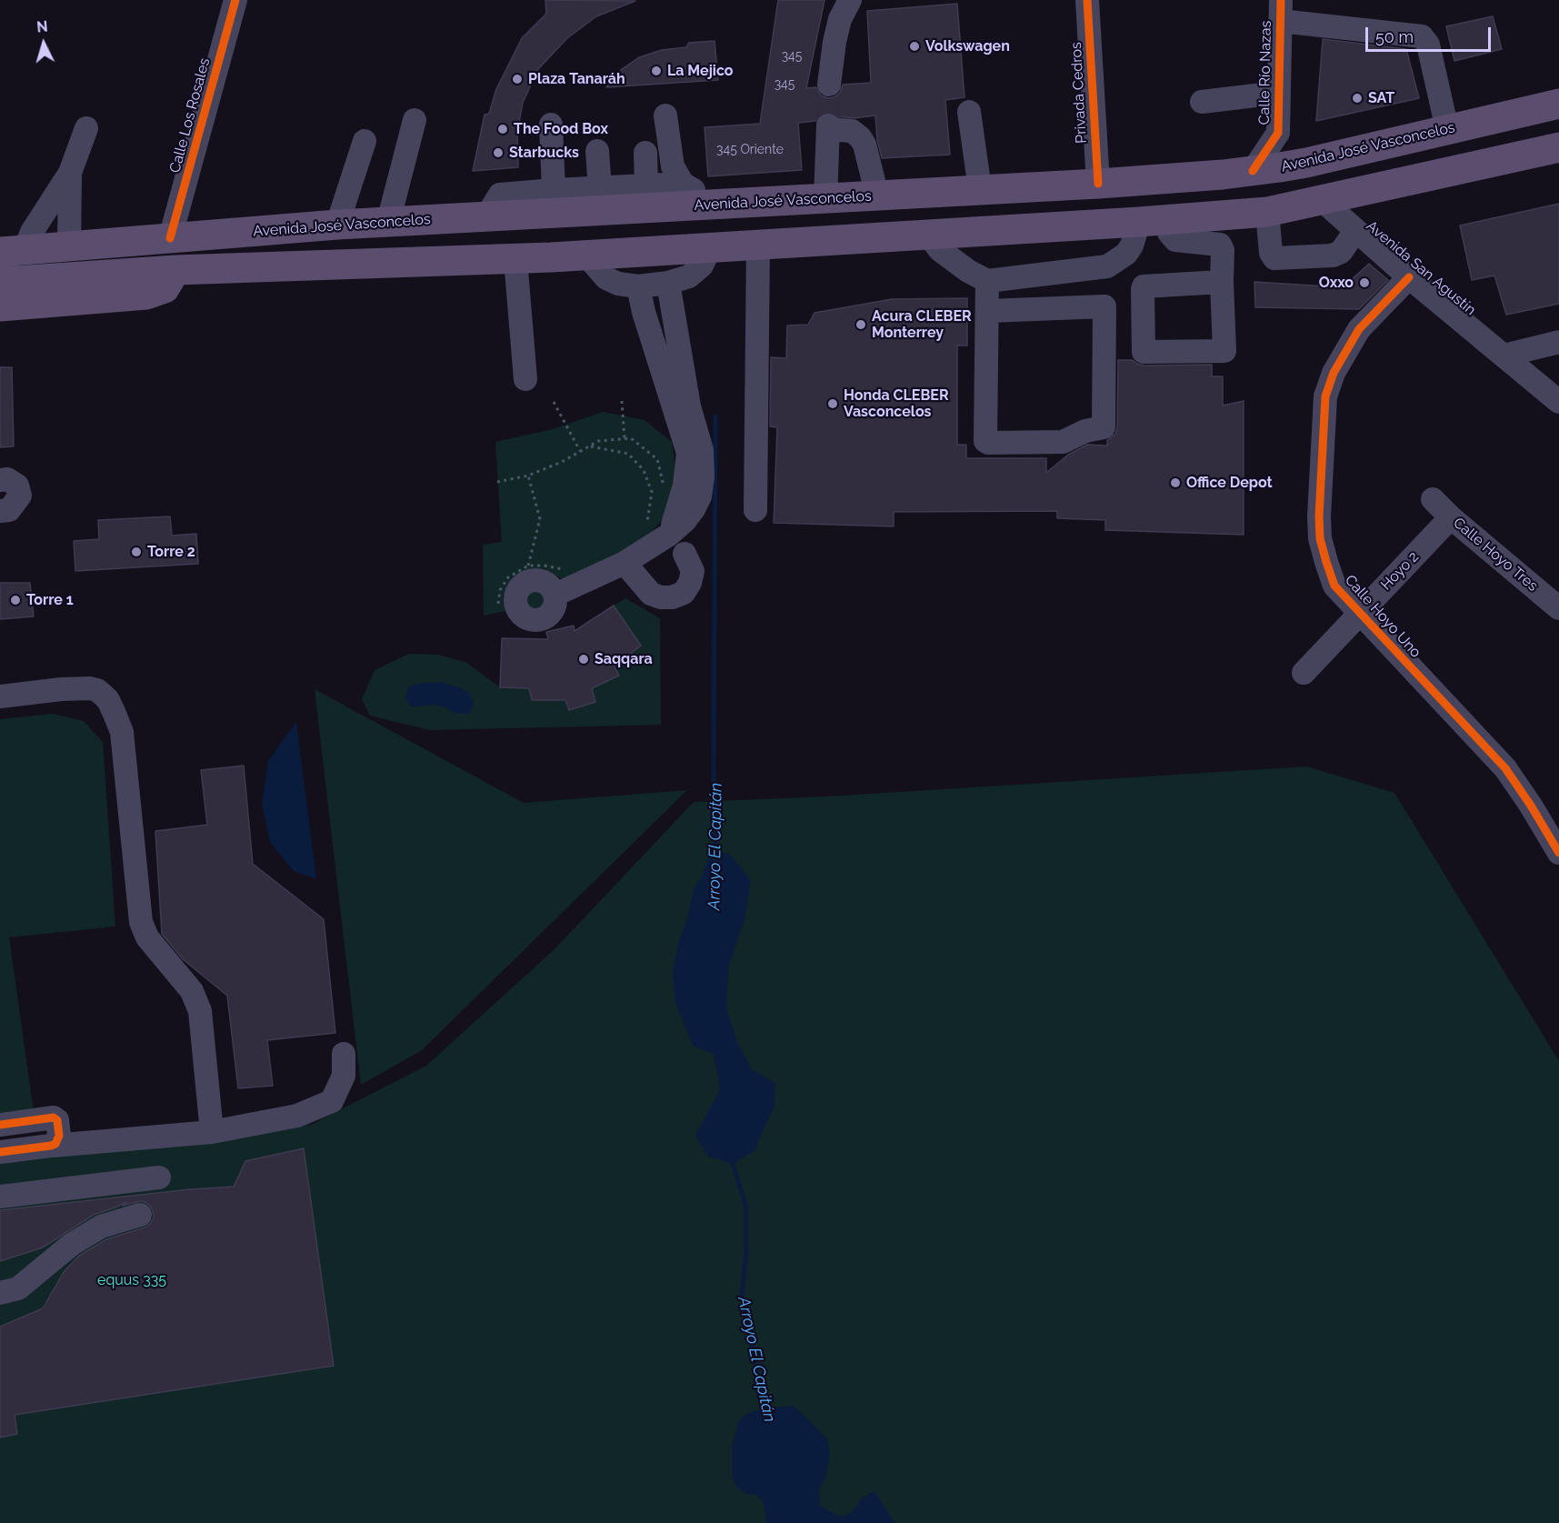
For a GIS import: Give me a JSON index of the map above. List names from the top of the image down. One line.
{"streets":{"main road":["Avenida José Vasconcelos"],"street":["Calle Río Nazas","Privada Cedros","Calle Los Rosales","Avenida San Agustín","Calle Hoyo Tres","Hoyo 2","Calle Hoyo Uno"]},"crossings":[["Calle Río Nazas","Avenida José Vasconcelos"],["Privada Cedros","Avenida José Vasconcelos"],["Calle Los Rosales","Avenida José Vasconcelos"],["Avenida San Agustín","Calle Hoyo Uno"],["Calle Hoyo Tres","Hoyo 2"],["Hoyo 2","Calle Hoyo Uno"]],"water":["Arroyo El Capitán"],"parks":["equus 335"],"places":["Volkswagen","La Mejico","Plaza Tanaráh","SAT","The Food Box","Starbucks","Oxxo","Acura CLEBER Monterrey","Honda CLEBER Vasconcelos","Office Depot","Torre 2","Torre 1","Saqqara"],"house_numbers":["345","345","345 Oriente"],"scale_bar":"50 m","north":"top"}
